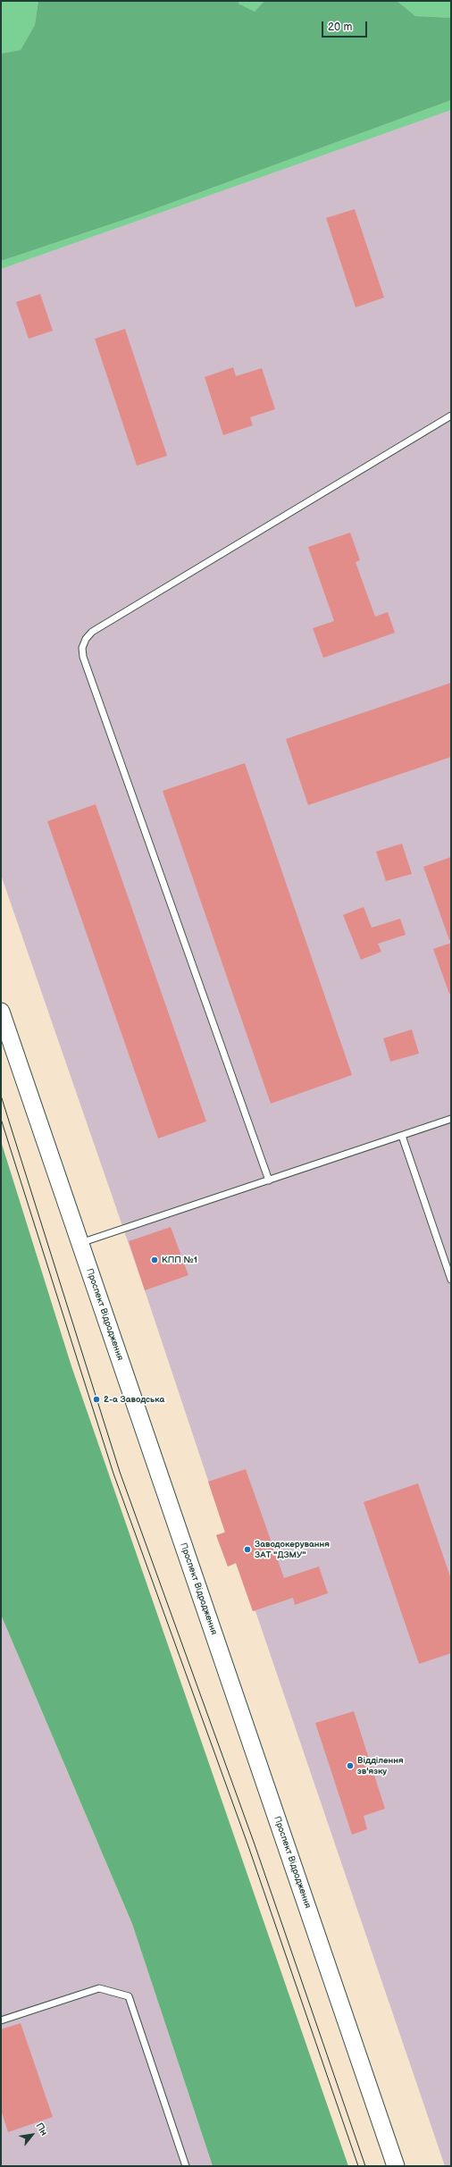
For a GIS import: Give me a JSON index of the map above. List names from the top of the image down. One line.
{"streets":{"street":["Проспект Відродження"]},"places":["КПП №1","2-а Заводська","Заводокерування ЗАТ \"ДЗМУ\"","Відділення зв'язку"],"scale_bar":"20 m","north":"top right"}
